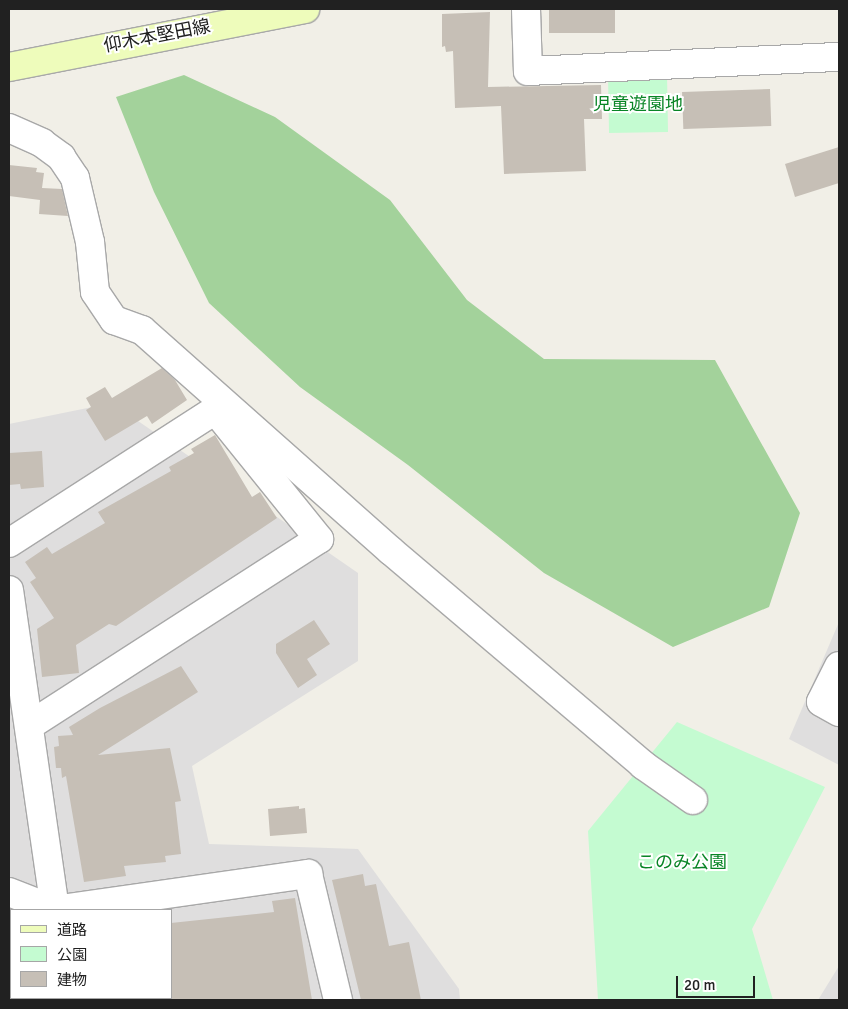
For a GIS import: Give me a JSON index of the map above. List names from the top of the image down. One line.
{"streets":{"main road":["仰木本堅田線"]},"parks":["児童遊園地","このみ公園"],"legend":["道路","公園","建物"],"scale_bar":"20 m"}
